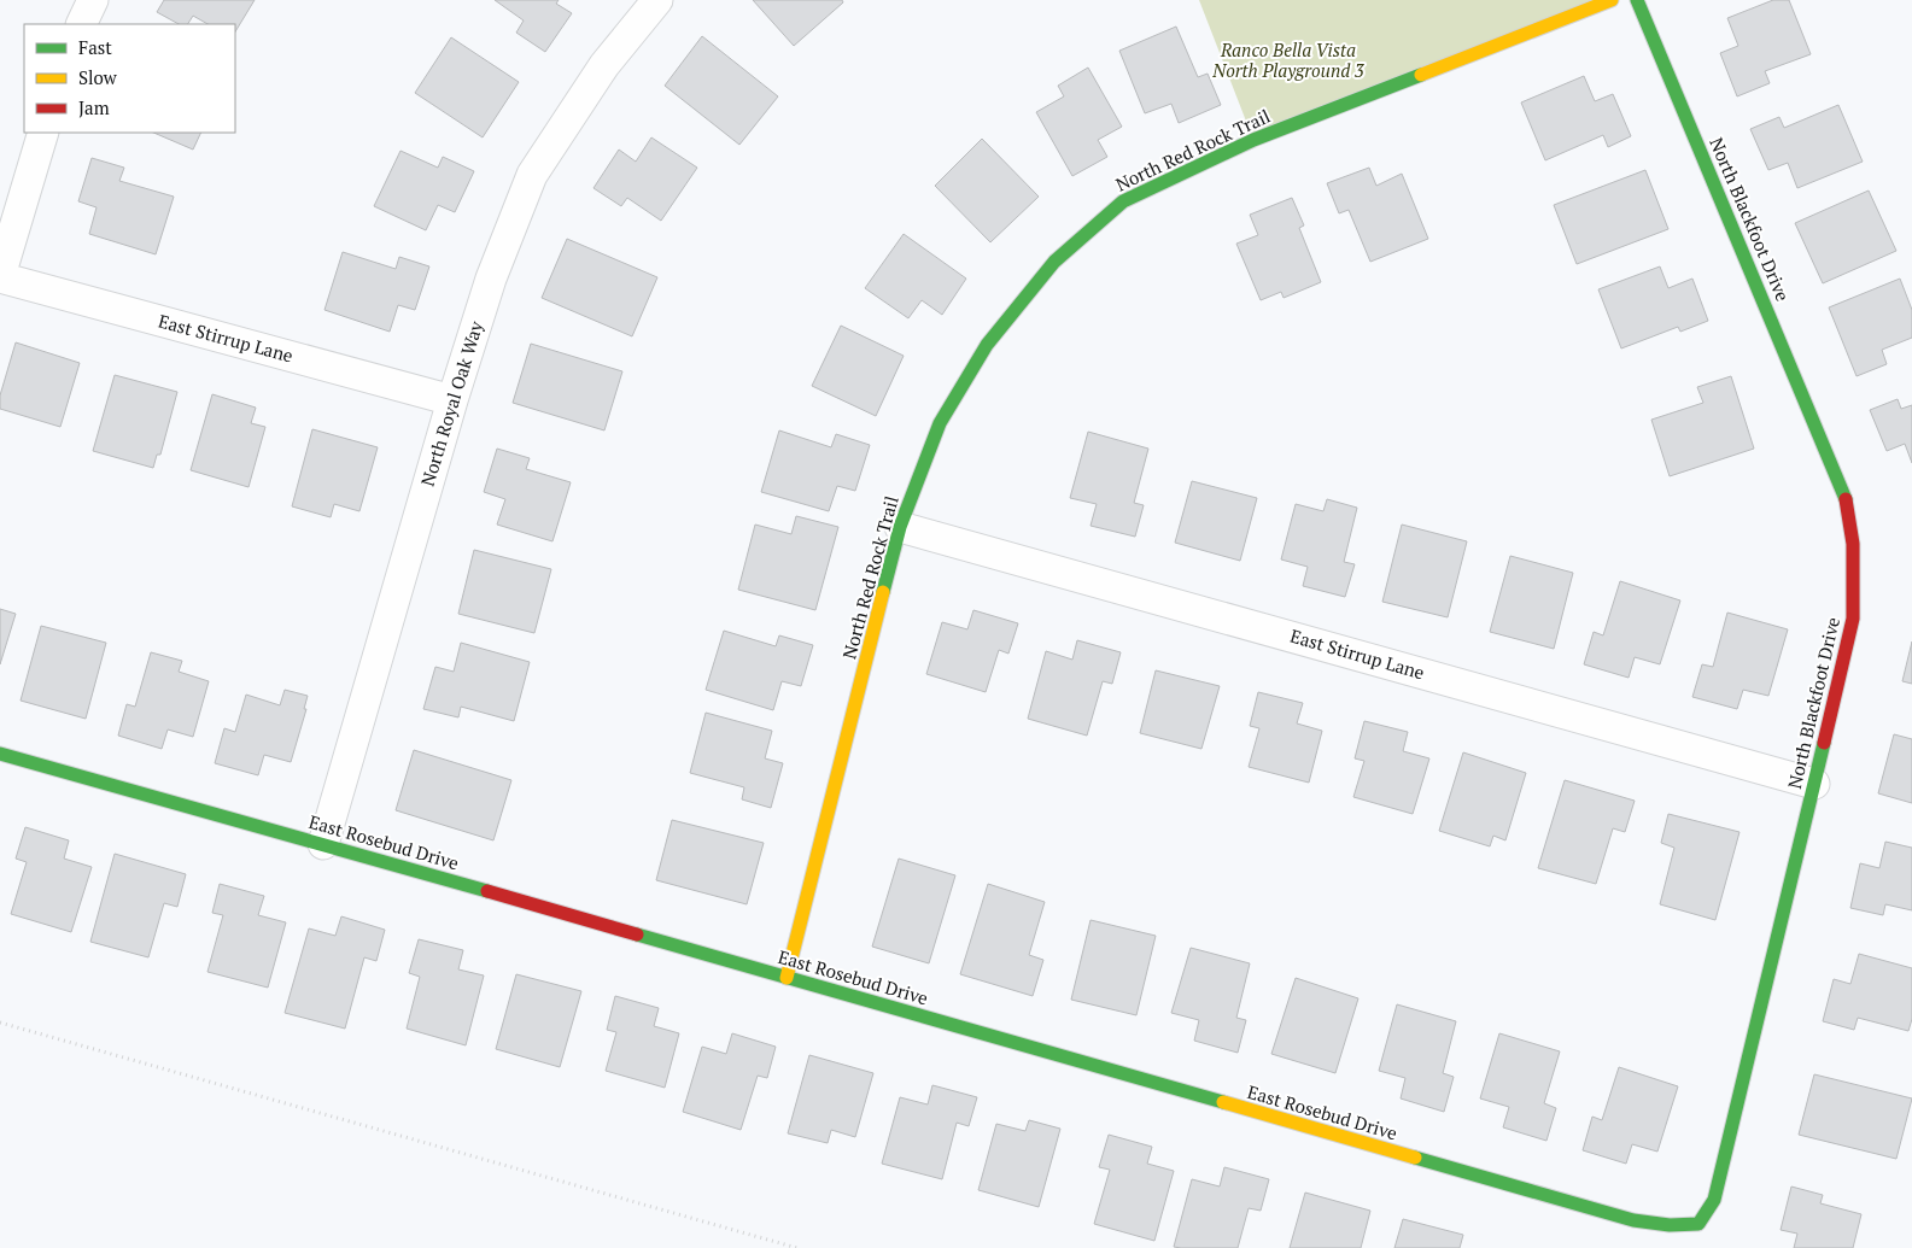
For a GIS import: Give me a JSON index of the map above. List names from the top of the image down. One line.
{"streets":{"street":["North Red Rock Trail","North Blackfoot Drive","East Stirrup Lane","North Royal Oak Way","East Rosebud Drive"]},"crossings":[["North Red Rock Trail","East Stirrup Lane"],["North Red Rock Trail","East Rosebud Drive"],["North Blackfoot Drive","East Stirrup Lane"],["North Blackfoot Drive","East Rosebud Drive"],["East Stirrup Lane","North Royal Oak Way"],["North Royal Oak Way","East Rosebud Drive"]],"parks":["Ranco Bella Vista North Playground 3"],"legend":["Fast","Slow","Jam"]}
